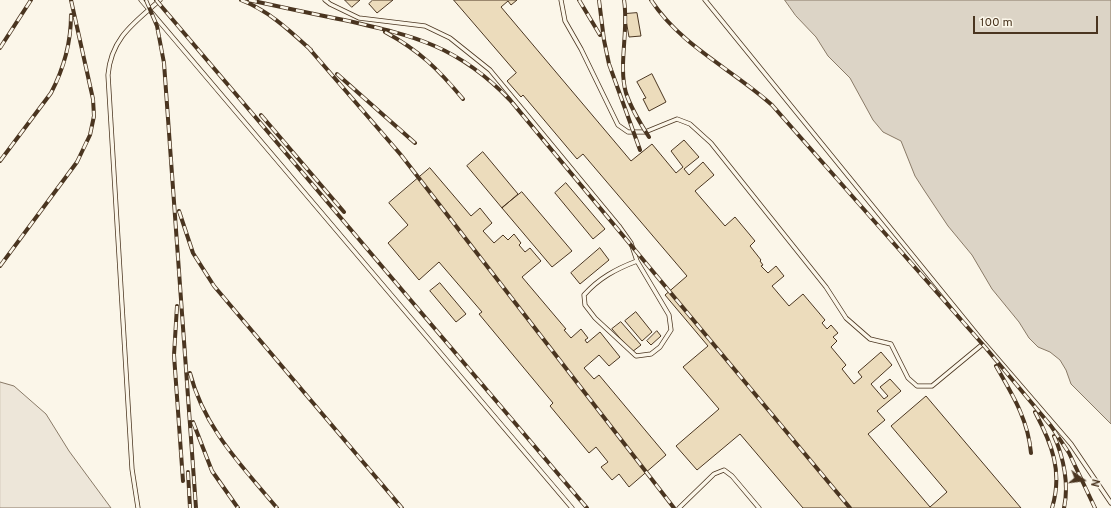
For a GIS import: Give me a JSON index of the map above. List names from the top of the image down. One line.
{"scale_bar":"100 m","north":"right"}
